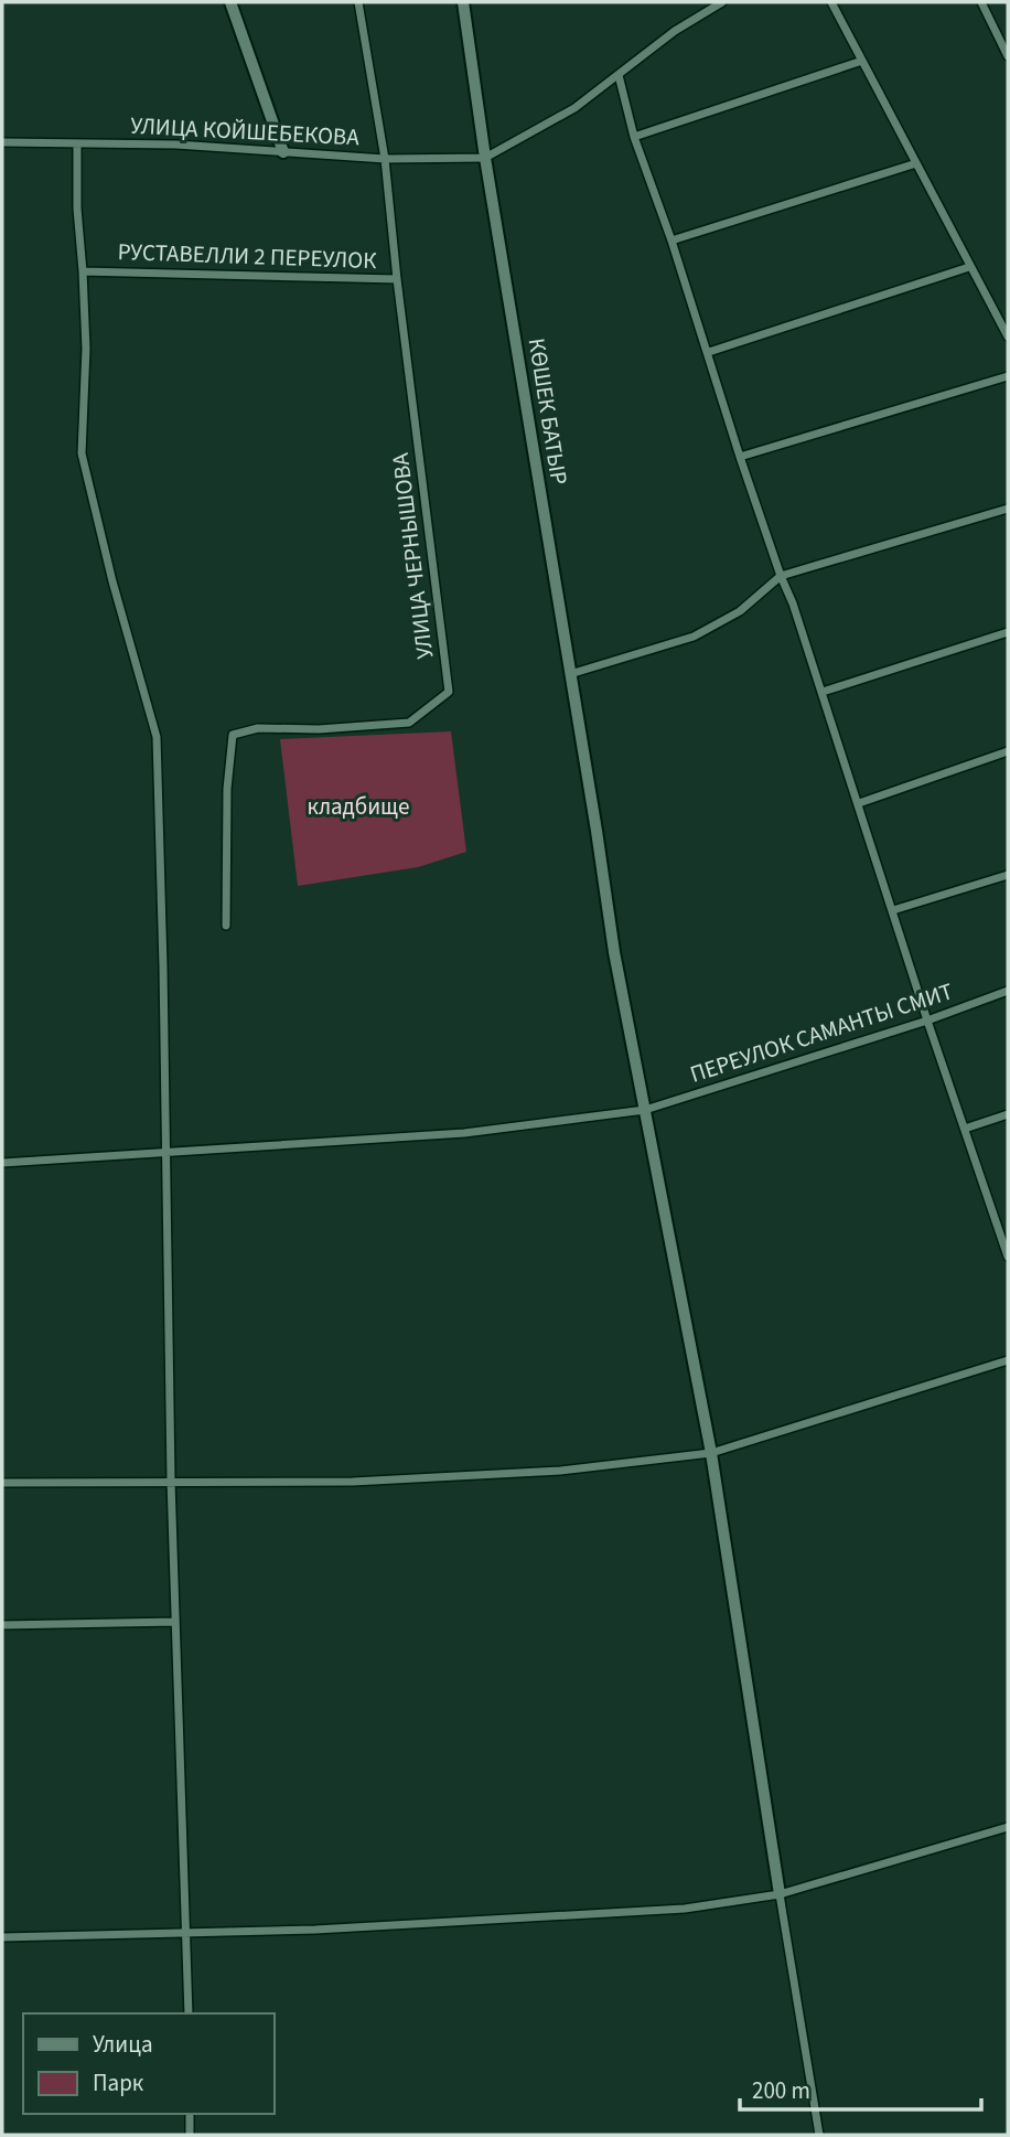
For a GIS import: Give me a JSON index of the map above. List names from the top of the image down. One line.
{"streets":{"street":["УЛИЦА КОЙШЕБЕКОВА","РУСТАВЕЛЛИ 2 ПЕРЕУЛОК","КӨШЕК БАТЫР","УЛИЦА ЧЕРНЫШОВА","ПЕРЕУЛОК САМАНТЫ СМИТ"]},"crossings":[["УЛИЦА КОЙШЕБЕКОВА","КӨШЕК БАТЫР"],["УЛИЦА КОЙШЕБЕКОВА","УЛИЦА ЧЕРНЫШОВА"],["РУСТАВЕЛЛИ 2 ПЕРЕУЛОК","УЛИЦА ЧЕРНЫШОВА"],["КӨШЕК БАТЫР","ПЕРЕУЛОК САМАНТЫ СМИТ"]],"parks":["кладбище"],"legend":["Улица","Парк"],"scale_bar":"200 m"}
